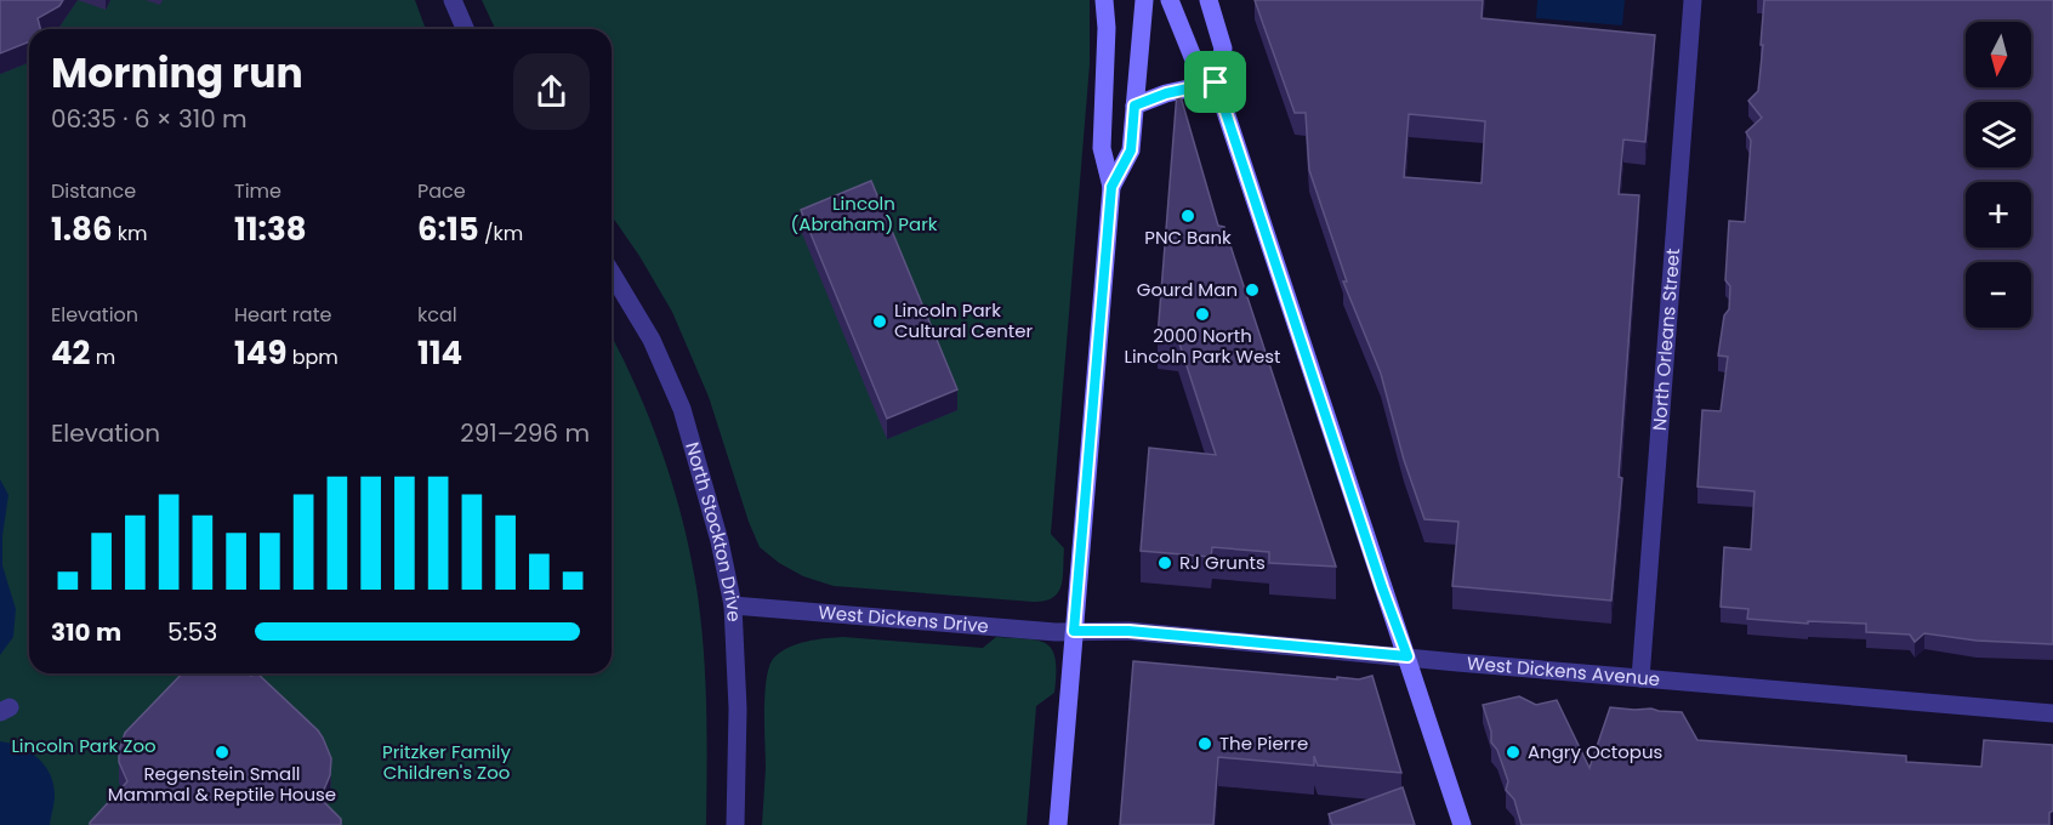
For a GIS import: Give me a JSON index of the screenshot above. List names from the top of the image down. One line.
{"streets":{"street":["North Orleans Street","North Stockton Drive","West Dickens Drive","West Dickens Avenue"]},"crossings":[["North Orleans Street","West Dickens Avenue"],["North Stockton Drive","West Dickens Drive"],["West Dickens Drive","West Dickens Avenue"]],"parks":["Lincoln (Abraham) Park","Lincoln Park Zoo","Pritzker Family Children's Zoo"],"places":["PNC Bank","Gourd Man","2000 North Lincoln Park West","Lincoln Park Cultural Center","RJ Grunts","The Pierre","Regenstein Small Mammal & Reptile House","Angry Octopus"],"north":"bottom","page":{"map_buttons":["+","−"],"heading":["Morning run","06:35 · 6 × 310 m"],"stats":[["Distance","1.86 km"],["Time","11:38"],["Pace","6:15 /km"],["Elevation","42 m"],["Heart rate","149 bpm"],["kcal","114"]],"chart":["Elevation","291–296 m"],"list":[{"name":"310 m","note":"5:53"}]}}
